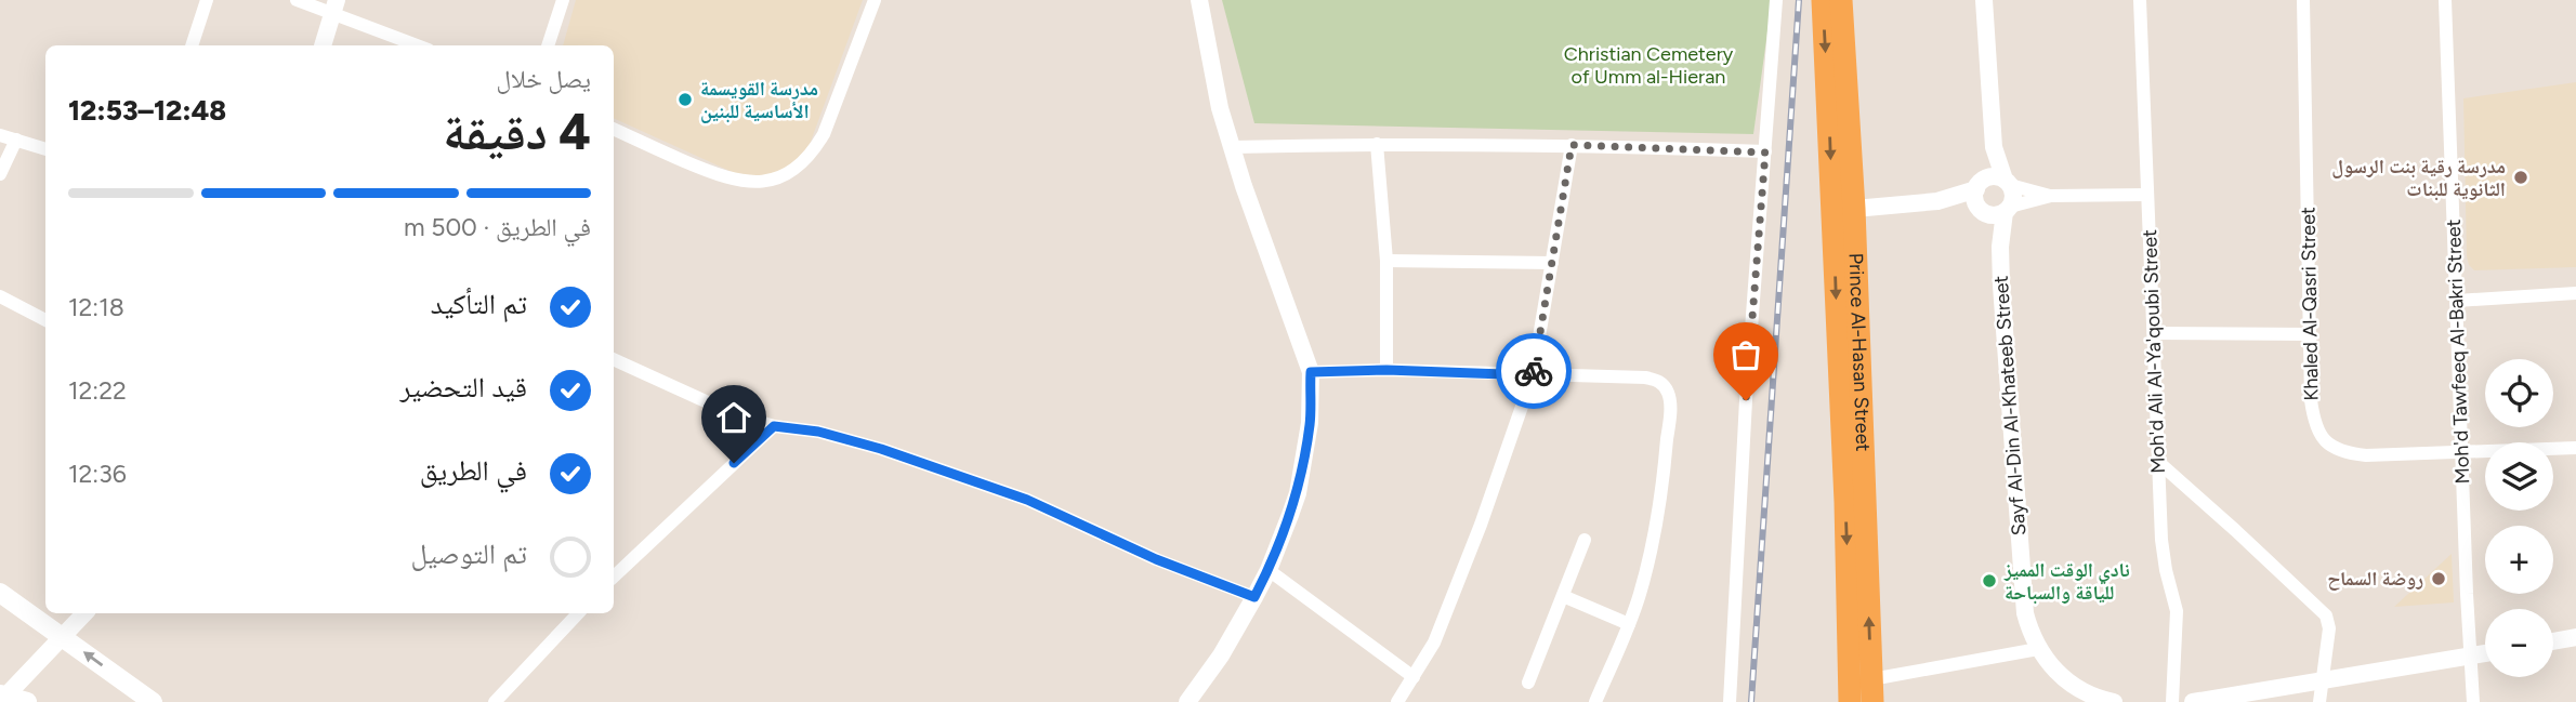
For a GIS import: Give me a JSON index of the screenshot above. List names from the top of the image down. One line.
{"streets":{"highway":["Prince Al-Hasan Street"],"street":["Khaled Al-Qasri Street","Moh'd Ali Al-Ya'qoubi Street","Moh'd Tawfeeq Al-Bakri Street","Sayf Al-Din Al-Khateeb Street"]},"crossings":[["Khaled Al-Qasri Street","Moh'd Tawfeeq Al-Bakri Street"]],"parks":["Christian Cemetery of Umm al-Hieran"],"places":["مدرسة القويسمة الأساسية للبنين","مدرسة رقية بنت الرسول الثانوية للبنات","روضة السماح","نادي الوقت المميز للياقة والسباحة"],"page":{"heading":["4 دقيقة","يصل خلال","12:48–12:53"],"bar":"في الطريق · 500 m","list":[["تم التأكيد","12:18"],["قيد التحضير","12:22"],["في الطريق","12:36"],"تم التوصيل"],"map_buttons":["+","−"]}}
